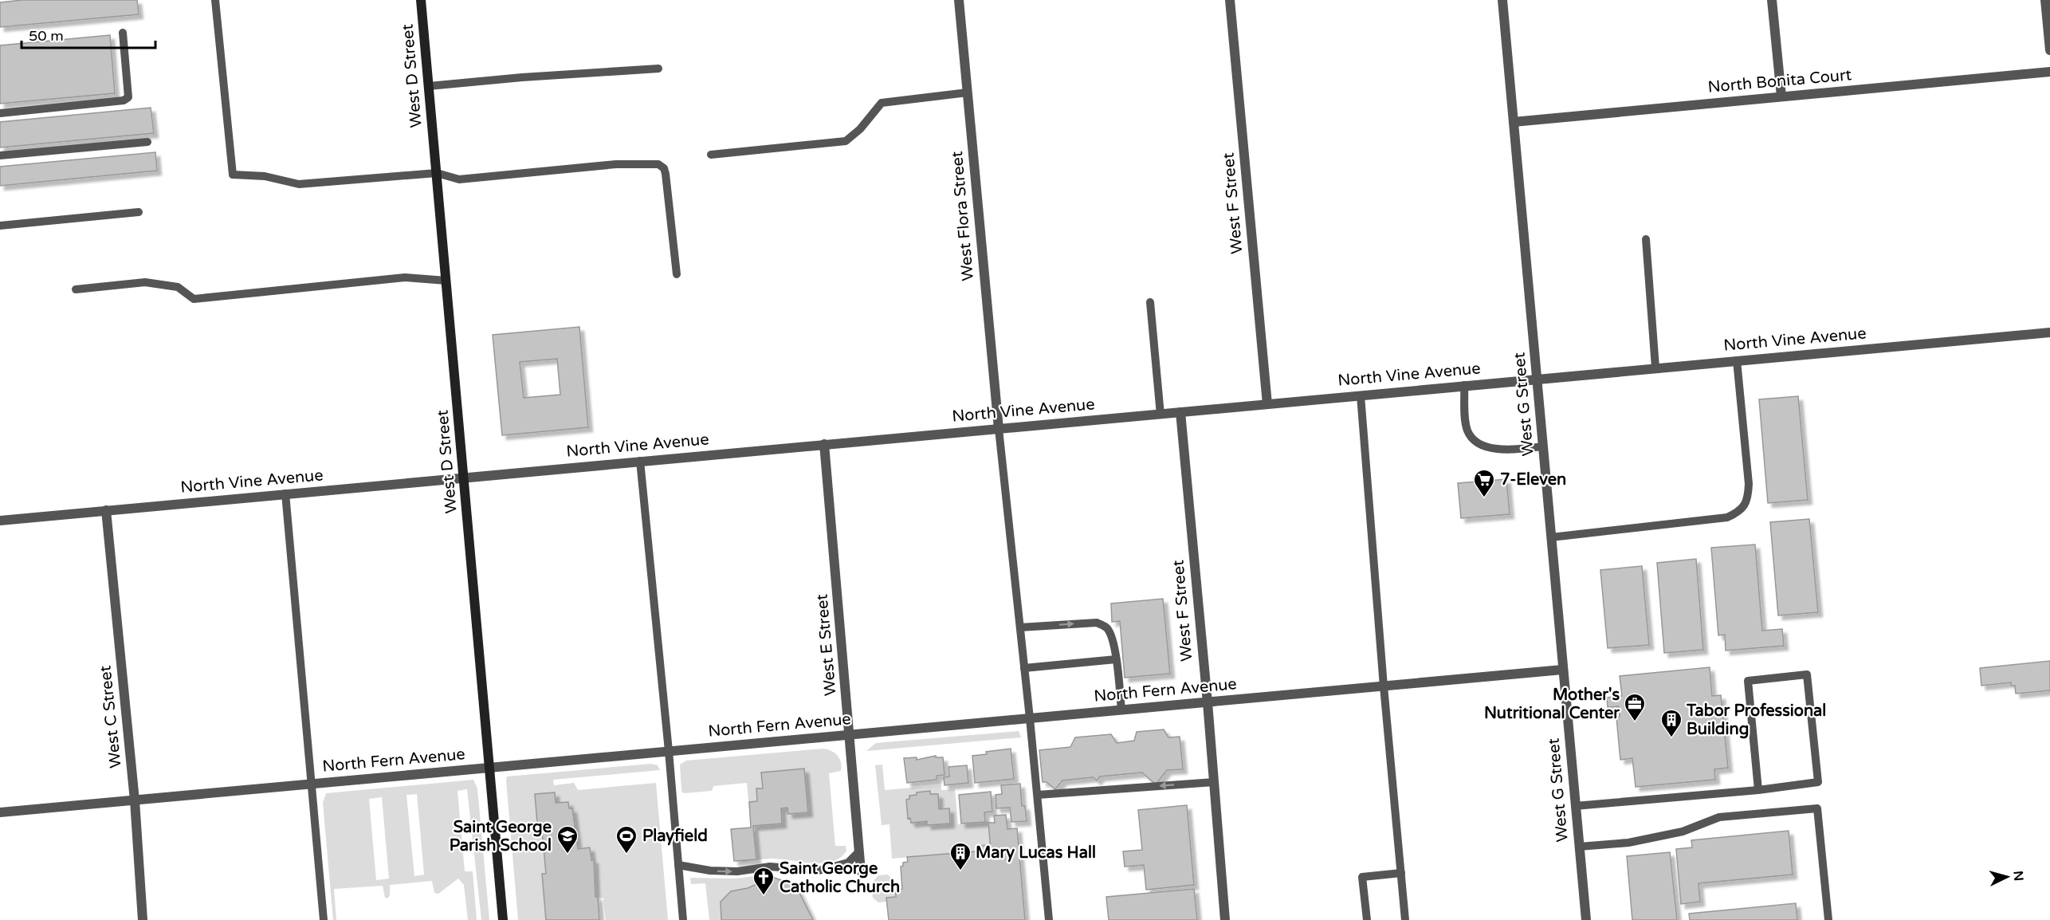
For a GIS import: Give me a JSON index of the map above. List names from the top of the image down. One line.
{"streets":{"main road":["West D Street"],"street":["North Bonita Court","West F Street","West Flora Street","North Vine Avenue","West G Street","West E Street","North Fern Avenue","West C Street"]},"crossings":[["West D Street","North Vine Avenue"],["West D Street","North Fern Avenue"],["North Bonita Court","West G Street"],["West F Street","North Vine Avenue"],["West F Street","North Fern Avenue"],["West Flora Street","North Vine Avenue"],["North Vine Avenue","West G Street"],["North Vine Avenue","West E Street"],["North Vine Avenue","West C Street"],["West G Street","North Fern Avenue"],["West E Street","North Fern Avenue"],["North Fern Avenue","West C Street"]],"places":{"supermarket":["7-Eleven"],"office":["Mother's Nutritional Center"],"building":["Tabor Professional Building","Mary Lucas Hall"],"school or university":["Saint George Parish School"],"sports":["Playfield"],"church":["Saint George Catholic Church"]},"scale_bar":"50 m","north":"right"}
